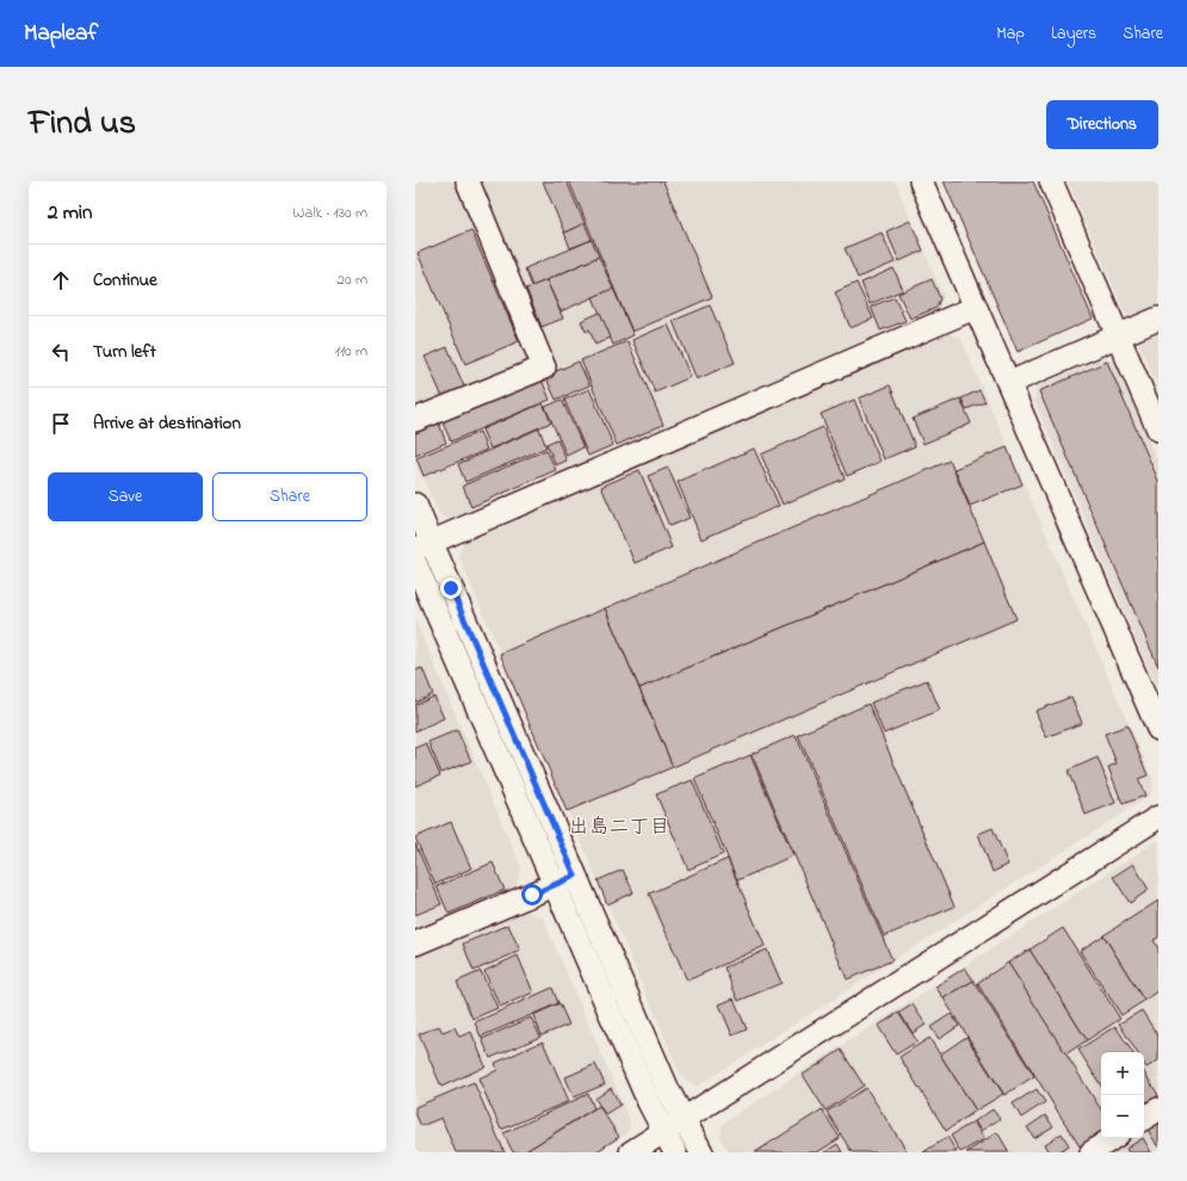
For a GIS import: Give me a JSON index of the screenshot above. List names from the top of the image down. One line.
{"districts":["出島二丁目"],"page":{"header":"Mapleaf","nav":["Map","Layers","Share"],"title":"Find us","buttons":["Directions",["Save","Share"]],"heading":["2 min","Walk · 130 m"],"list":[["Continue","20 m"],["Turn left","110 m"],"Arrive at destination"],"map_buttons":["+","−"]}}
